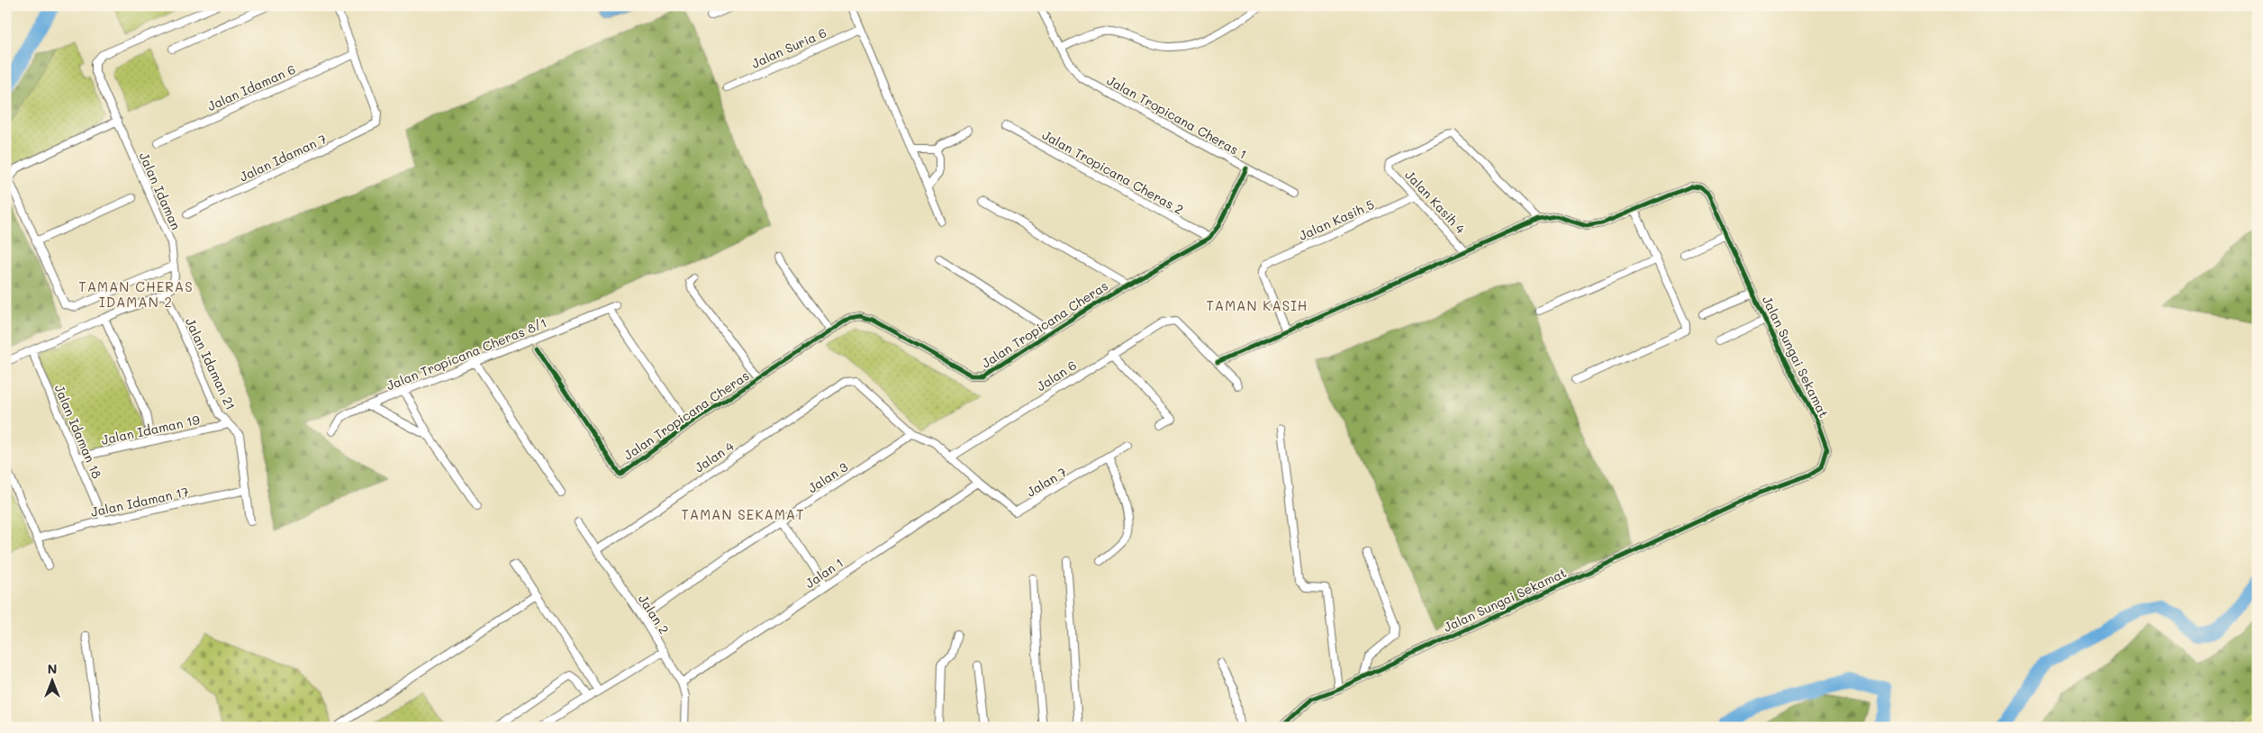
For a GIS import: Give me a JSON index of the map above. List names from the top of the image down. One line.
{"streets":{"street":["Jalan Suria 6","Jalan Idaman 6","Jalan Tropicana Cheras 1","Jalan Idaman 7","Jalan Tropicana Cheras 2","Jalan Idaman","Jalan Kasih 4","Jalan Kasih 5","Jalan Tropicana Cheras","Jalan Tropicana Cheras 8/1","Jalan Sungai Sekamat","Jalan Idaman 21","Jalan 6","Jalan Idaman 19","Jalan Idaman 18","Jalan 4","Jalan 3","Jalan 7","Jalan Idaman 17","Jalan 1","Jalan 2"]},"crossings":[["Jalan Idaman 6","Jalan Idaman 7"],["Jalan Tropicana Cheras 1","Jalan Tropicana Cheras"],["Jalan Tropicana Cheras 2","Jalan Tropicana Cheras"],["Jalan Idaman","Jalan Idaman 21"],["Jalan Kasih 4","Jalan Kasih 5"],["Jalan Kasih 4","Jalan Sungai Sekamat"],["Jalan Kasih 5","Jalan Sungai Sekamat"],["Jalan Sungai Sekamat","Jalan 6"],["Jalan Idaman 21","Jalan Idaman 19"],["Jalan Idaman 21","Jalan Idaman 17"],["Jalan Idaman 19","Jalan Idaman 18"],["Jalan Idaman 18","Jalan Idaman 17"],["Jalan 4","Jalan 3"],["Jalan 4","Jalan 2"],["Jalan 3","Jalan 2"],["Jalan 7","Jalan 1"],["Jalan 1","Jalan 2"]],"districts":["TAMAN CHERAS IDAMAN 2","TAMAN KASIH","TAMAN SEKAMAT"],"north":"top"}
